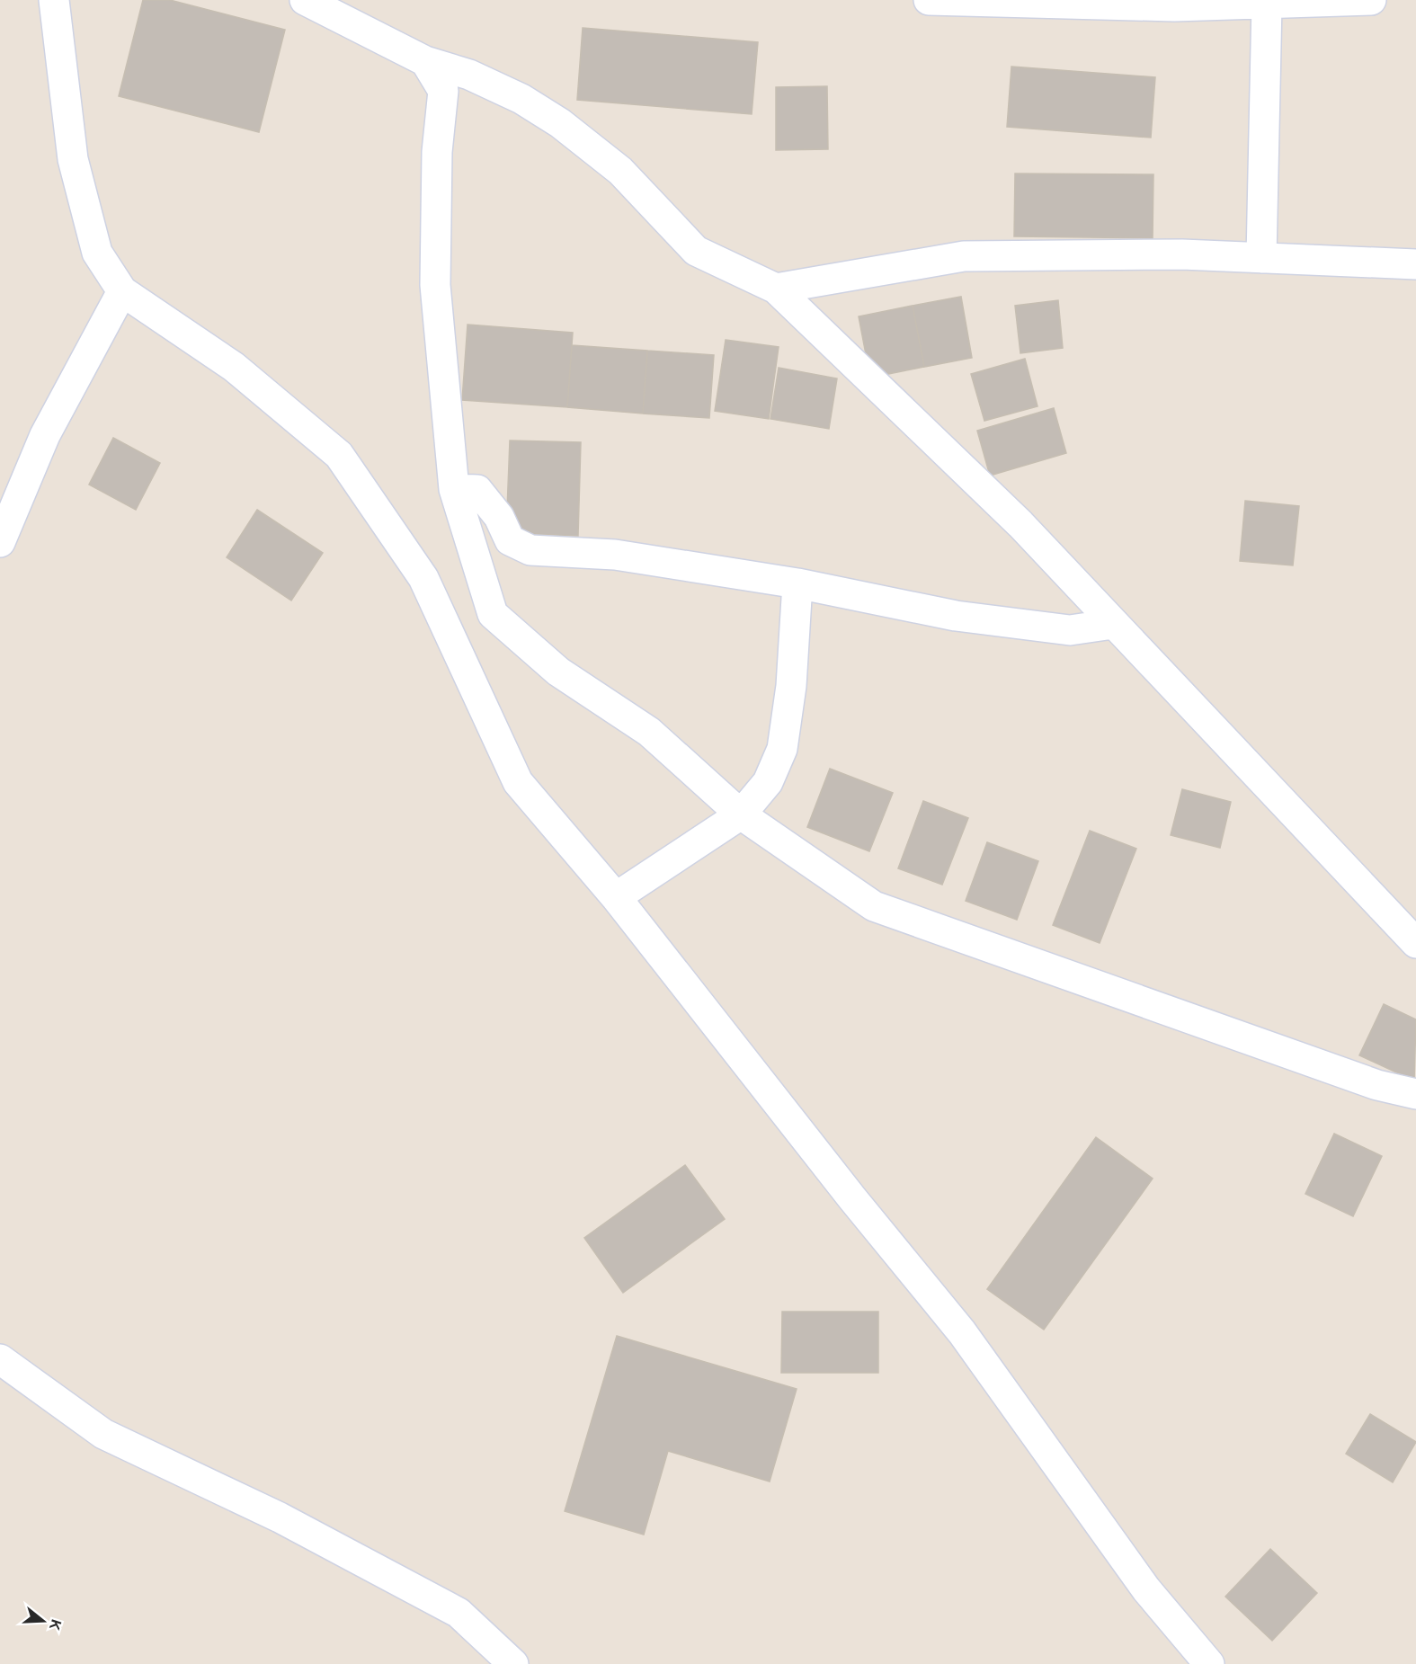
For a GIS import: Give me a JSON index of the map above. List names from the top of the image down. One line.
{"north":"right"}
